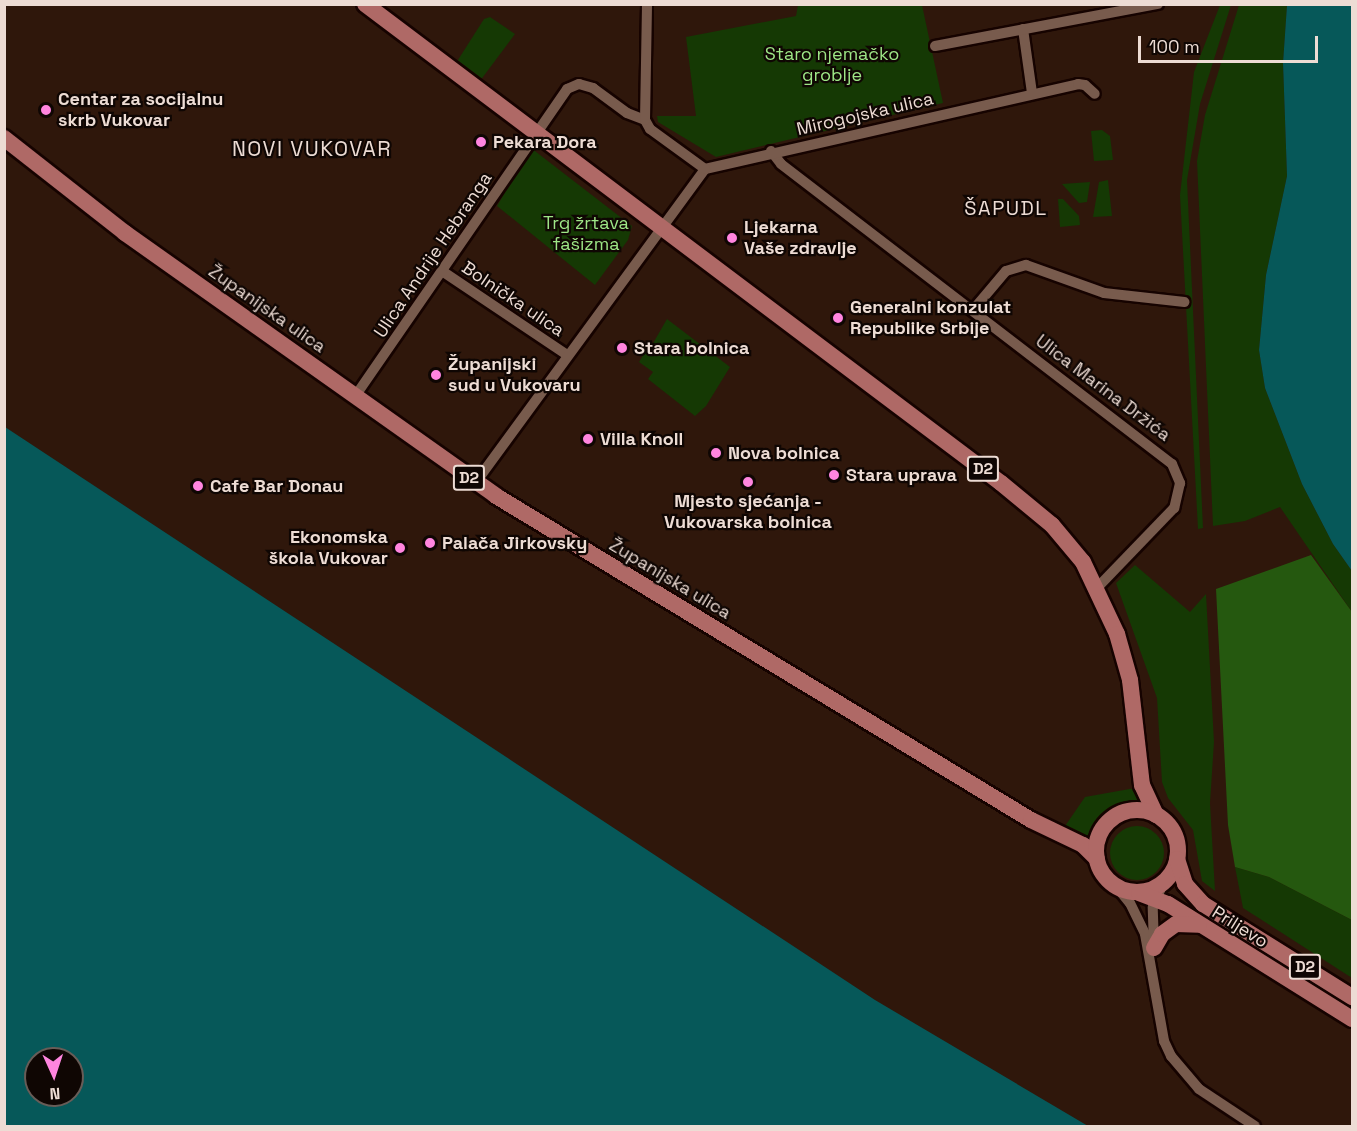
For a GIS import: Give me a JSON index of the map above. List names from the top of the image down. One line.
{"streets":{"main road":["Županijska ulica","D2","Priljevo"],"street":["Mirogojska ulica","Ulica Andrije Hebranga","Bolnička ulica","Ulica Marina Držića"]},"crossings":[["Mirogojska ulica","Ulica Marina Držića"],["Ulica Andrije Hebranga","Bolnička ulica"],["Ulica Andrije Hebranga","Županijska ulica"],["Ulica Andrije Hebranga","D2"],["Bolnička ulica","Županijska ulica"],["Bolnička ulica","D2"],["Županijska ulica","D2"],["Županijska ulica","Priljevo"],["Ulica Marina Držića","D2"],["D2","Priljevo"]],"districts":["NOVI VUKOVAR","ŠAPUDL"],"parks":["Staro njemačko groblje","Trg žrtava fašizma"],"places":["Centar za socijalnu skrb Vukovar","Pekara Dora","Ljekarna Vaše zdravlje","Generalni konzulat Republike Srbije","Stara bolnica","Županijski sud u Vukovaru","Villa Knoll","Nova bolnica","Stara uprava","Mjesto sjećanja - Vukovarska bolnica","Cafe Bar Donau","Palača Jirkovsky","Ekonomska škola Vukovar"],"scale_bar":"100 m","north":"bottom"}
